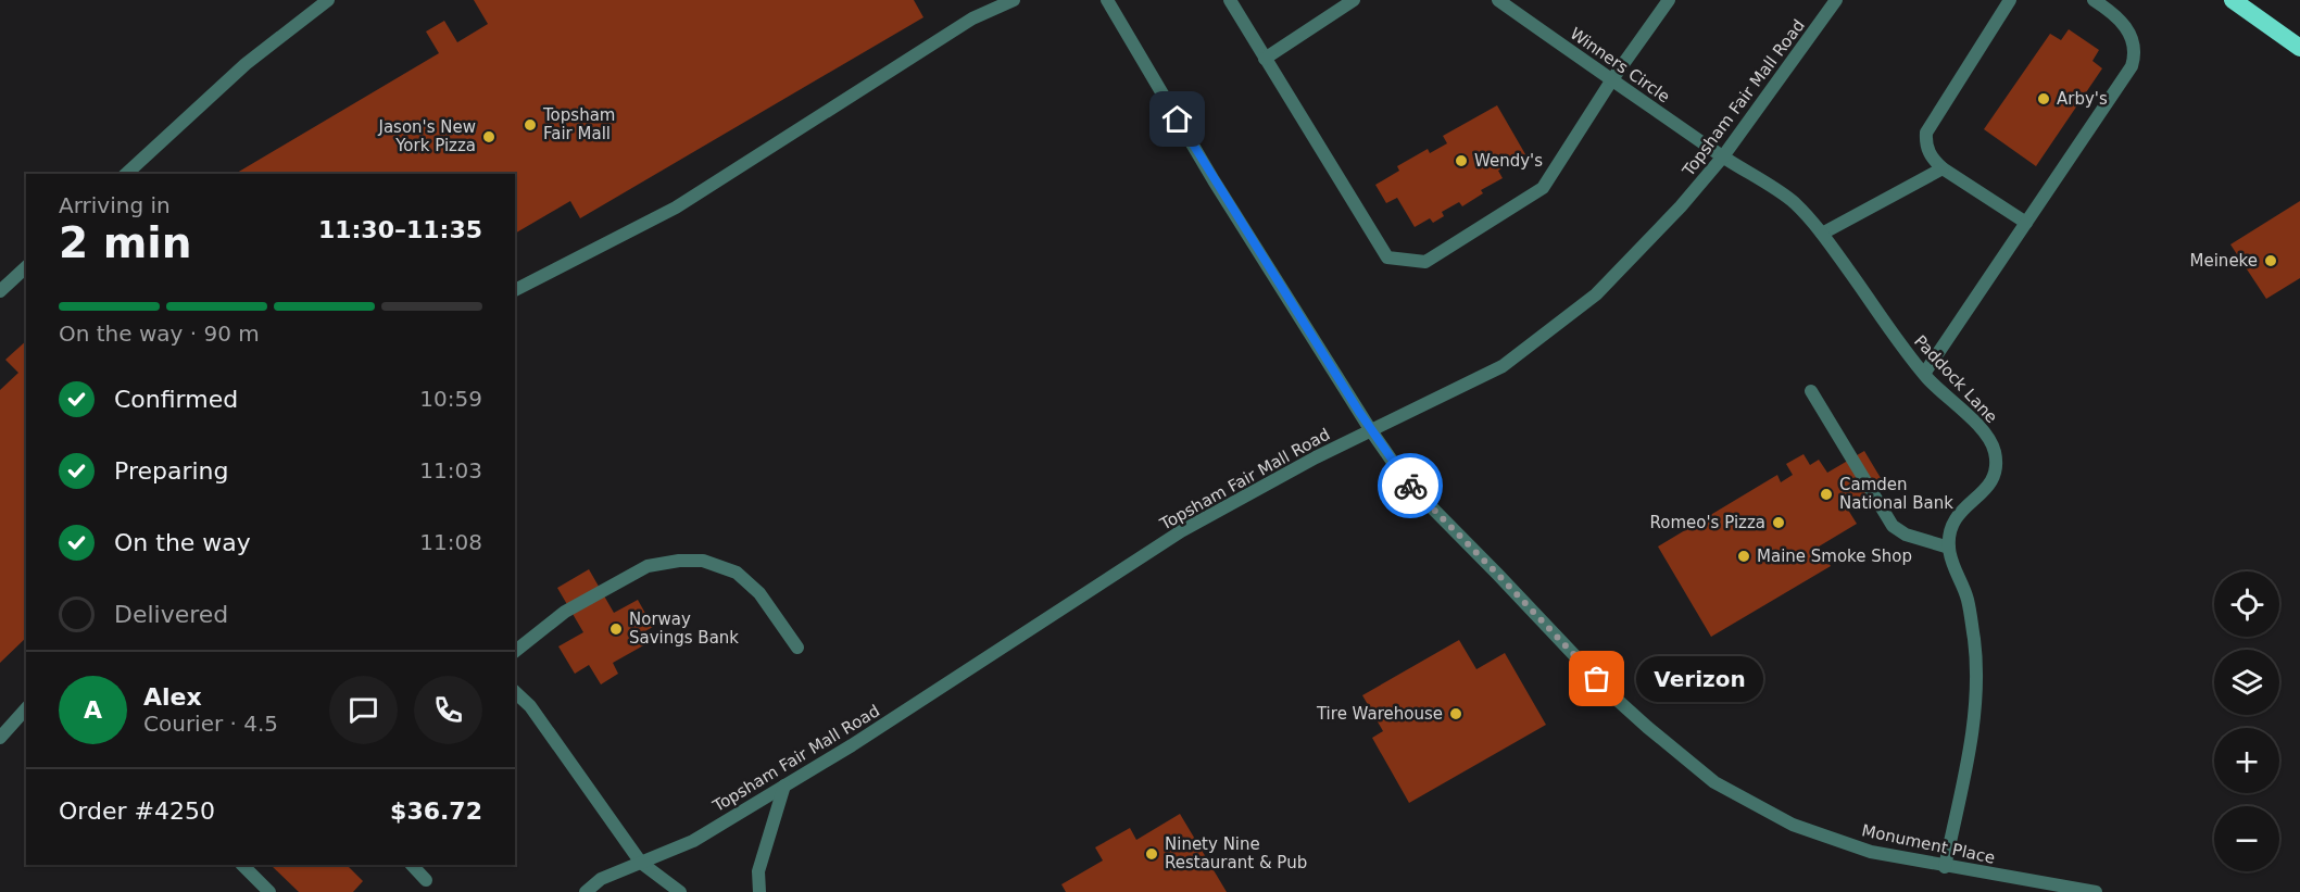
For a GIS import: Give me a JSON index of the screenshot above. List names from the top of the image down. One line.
{"streets":{"street":["Winners Circle","Topsham Fair Mall Road","Paddock Lane","Monument Place"]},"crossings":[["Winners Circle","Topsham Fair Mall Road"],["Winners Circle","Paddock Lane"],["Topsham Fair Mall Road","Paddock Lane"],["Topsham Fair Mall Road","Monument Place"]],"places":["Arby's","Topsham Fair Mall","Jason's New York Pizza","Wendy's","Meineke","Camden National Bank","Romeo's Pizza","Maine Smoke Shop","Norway Savings Bank","Verizon","Tire Warehouse","Ninety Nine Restaurant & Pub"],"page":{"heading":["2 min","Arriving in","11:30–11:35"],"panel":["Alex","Courier · 4.5","Order #4250","$36.72"],"bar":"On the way · 90 m","list":[["Confirmed","10:59"],["Preparing","11:03"],["On the way","11:08"],"Delivered"],"map_buttons":["+","−"],"bubble":"Verizon","round":"A"}}
